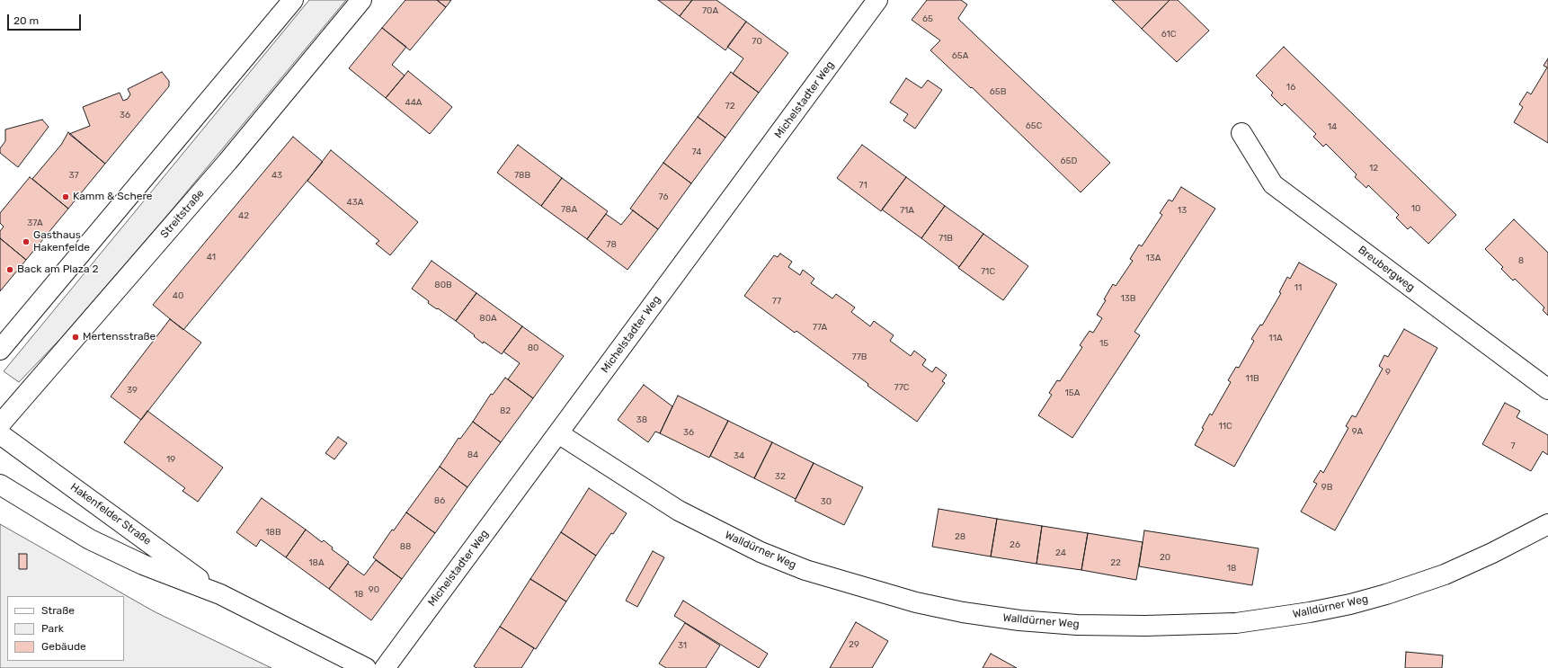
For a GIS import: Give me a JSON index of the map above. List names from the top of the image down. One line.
{"streets":{"street":["Michelstadter Weg","Streitstraße","Breubergweg","Hakenfelder Straße","Walldürner Weg"]},"crossings":[["Michelstadter Weg","Walldürner Weg"]],"places":["Kamm & Schere","Gasthaus Hakenfelde","Back am Plaza 2","Mertensstraße"],"house_numbers":["70A","65","61C","70","65A","16","65B","44A","72","36","65C","14","74","65D","12","37","43","78B","71","76","43A","10","78A","71A","13","42","37A","71B","78","41","13A","8","71C","80B","11","40","13B","77","80A","77A","11A","15","80","77B","9","11B","77C","39","15A","82","38","11C","9A","36","7","84","34","19","32","9B","86","30","18B","28","26","88","24","20","18A","22","18","90","18","29","31"],"legend":["Straße","Park","Gebäude"],"scale_bar":"20 m"}
